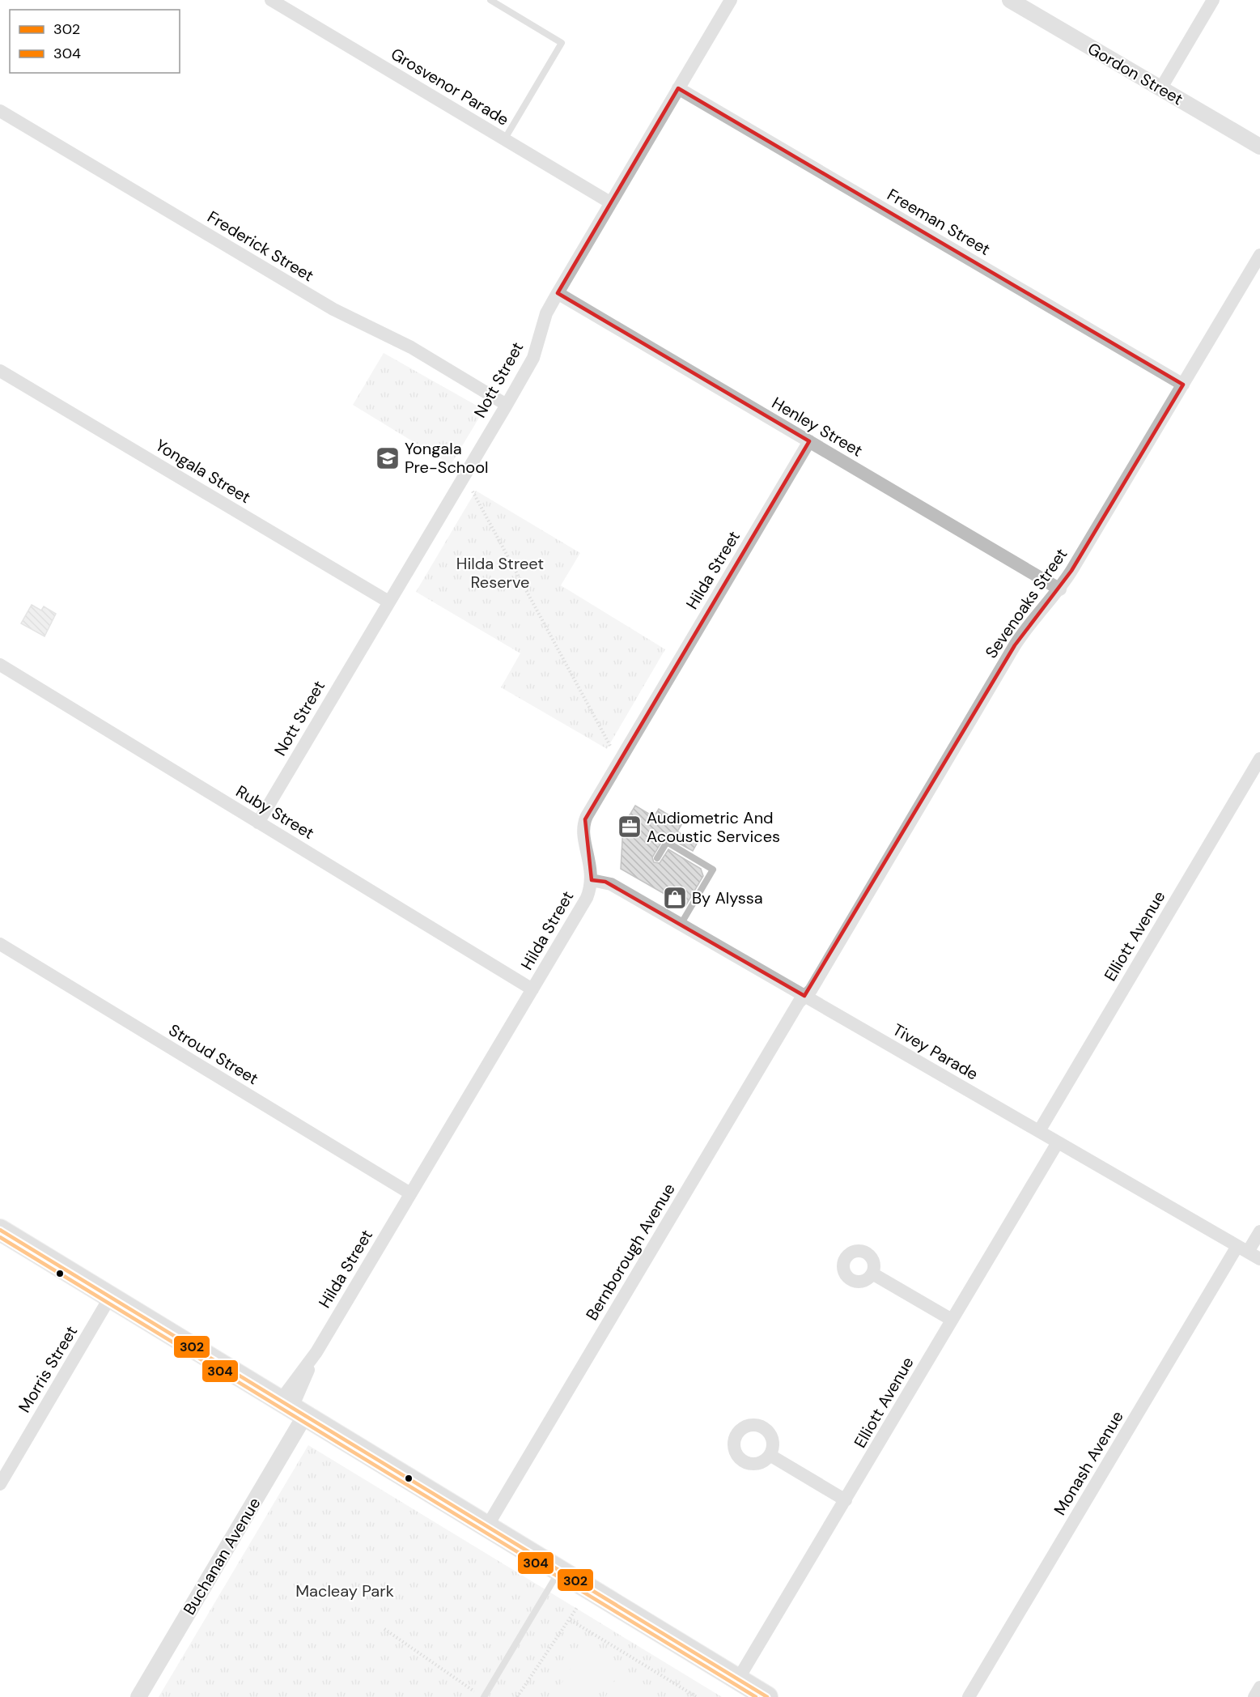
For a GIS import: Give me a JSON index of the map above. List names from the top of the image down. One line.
{"streets":{"street":["Gordon Street","Grosvenor Parade","Freeman Street","Frederick Street","Nott Street","Henley Street","Yongala Street","Hilda Street","Sevenoaks Street","Ruby Street","Elliott Avenue","Tivey Parade","Stroud Street","Bernborough Avenue","Morris Street","Monash Avenue","Buchanan Avenue"]},"crossings":[["Grosvenor Parade","Nott Street"],["Freeman Street","Nott Street"],["Freeman Street","Sevenoaks Street"],["Frederick Street","Nott Street"],["Nott Street","Henley Street"],["Nott Street","Yongala Street"],["Nott Street","Ruby Street"],["Henley Street","Hilda Street"],["Henley Street","Sevenoaks Street"],["Hilda Street","Ruby Street"],["Hilda Street","Tivey Parade"],["Hilda Street","Stroud Street"],["Hilda Street","Buchanan Avenue"],["Sevenoaks Street","Tivey Parade"],["Sevenoaks Street","Bernborough Avenue"],["Elliott Avenue","Tivey Parade"],["Tivey Parade","Bernborough Avenue"],["Tivey Parade","Monash Avenue"]],"parks":["Hilda Street Reserve","Macleay Park"],"places":{"school or university":["Yongala Pre-School"],"office":["Audiometric And Acoustic Services"],"shop":["By Alyssa"]},"lines":["transit line 302","transit line 304"],"legend":["302","304"]}
